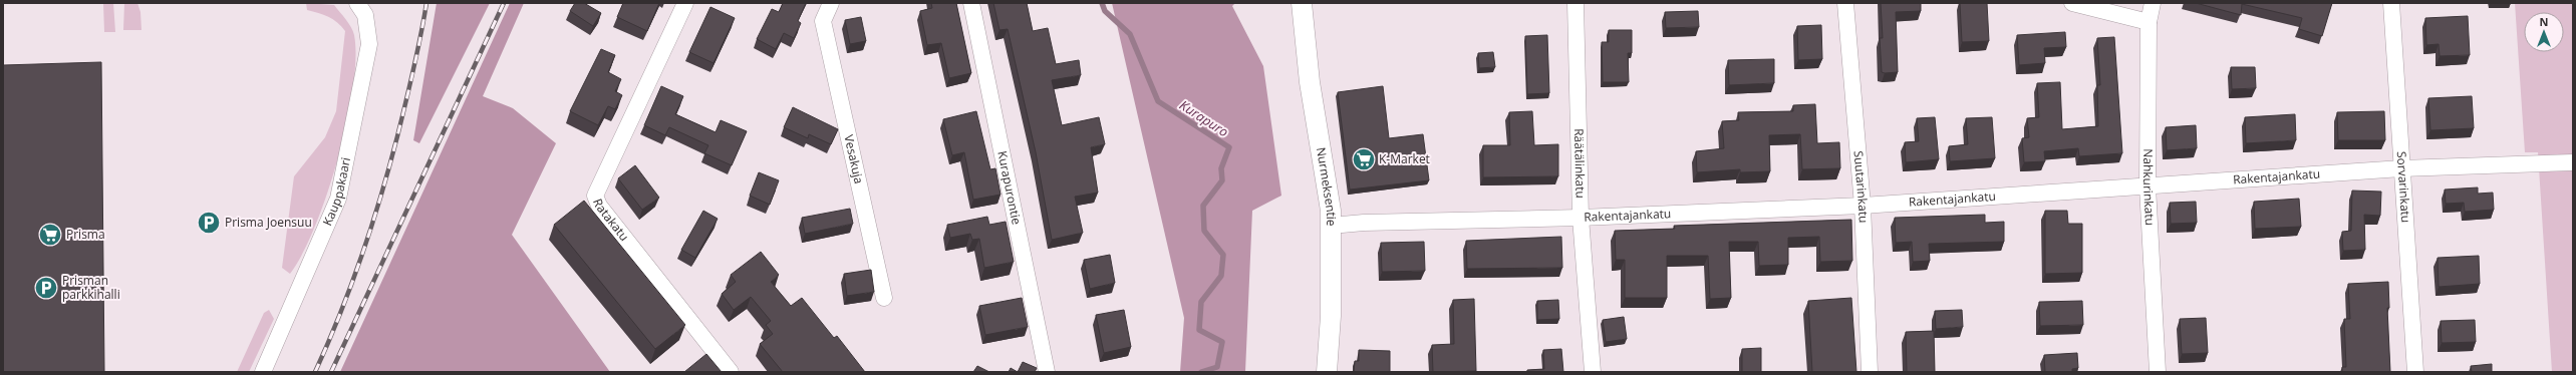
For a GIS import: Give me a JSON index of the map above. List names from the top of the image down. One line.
{"streets":{"street":["Vesakuja","Räätälinkatu","Rakentajankatu","Nurmeksentie","Kurapurontie","Suutarinkatu","Nahkurinkatu","Sorvarinkatu","Kauppakaari","Ratakatu"]},"crossings":[["Räätälinkatu","Rakentajankatu"],["Rakentajankatu","Nurmeksentie"],["Rakentajankatu","Suutarinkatu"],["Rakentajankatu","Nahkurinkatu"],["Rakentajankatu","Sorvarinkatu"]],"water":["Kurapuro"],"places":{"supermarket":["K-Market","Prisma"],"parking":["Prisma Joensuu","Prisman parkkihalli"]},"north":"top"}
